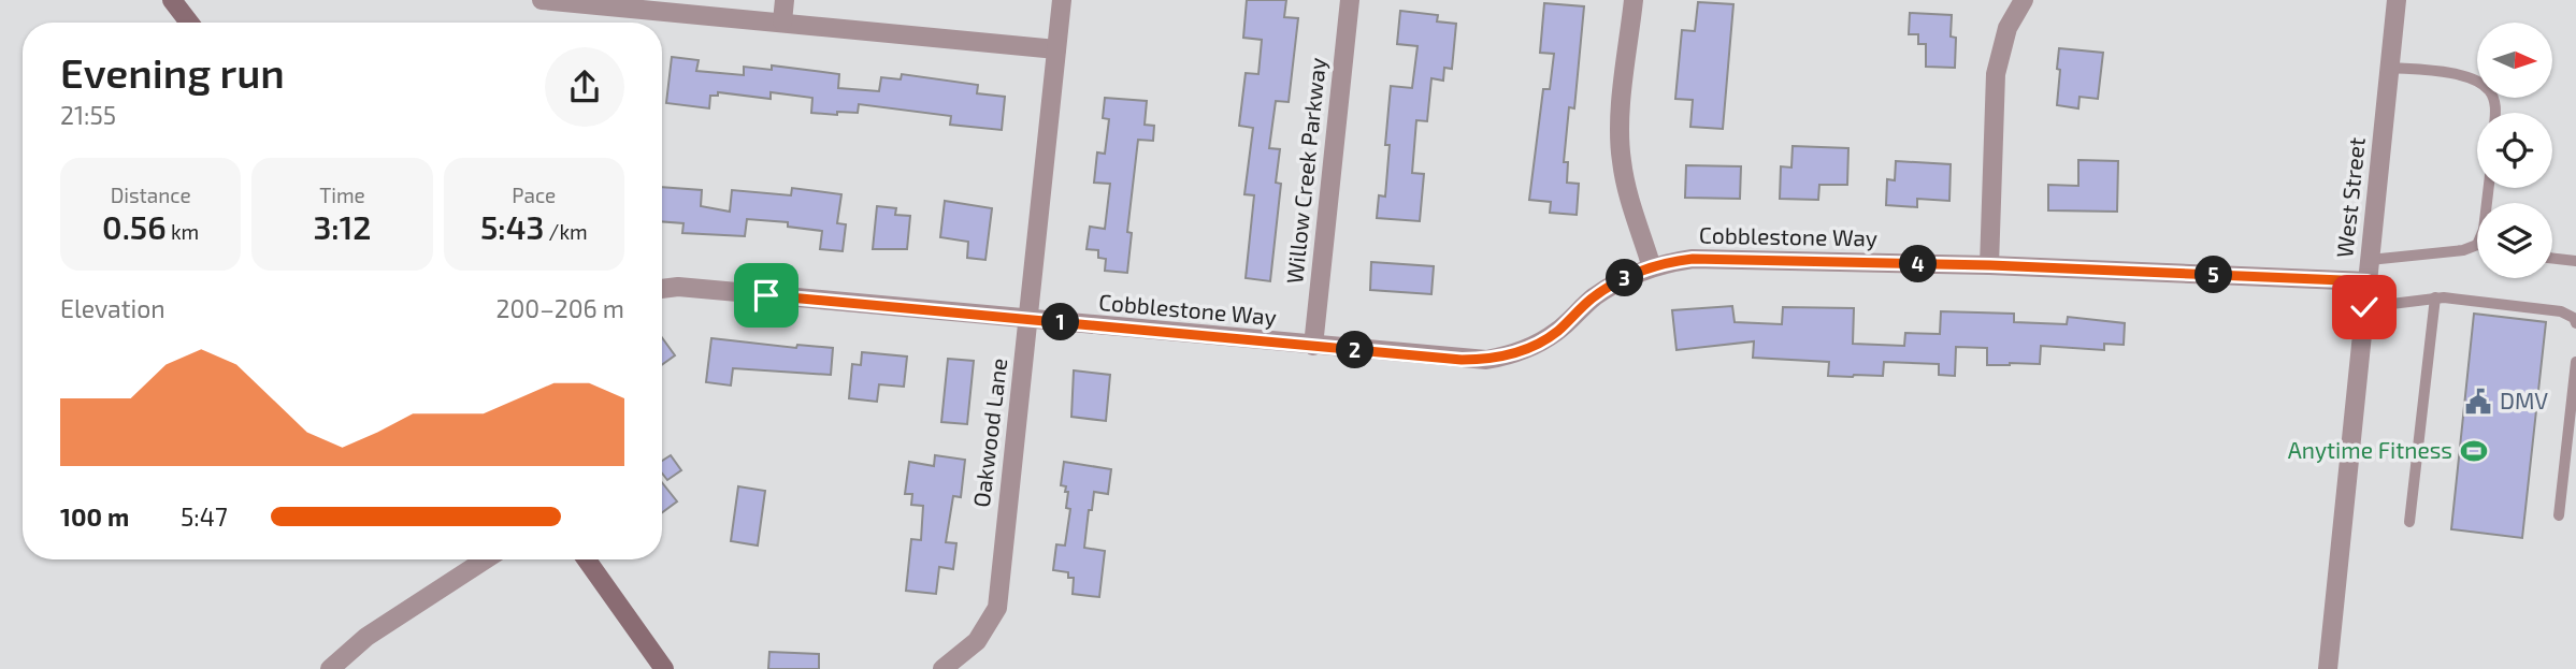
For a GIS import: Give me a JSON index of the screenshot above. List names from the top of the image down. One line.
{"streets":{"street":["Willow Creek Parkway","West Street","Cobblestone Way","Oakwood Lane"]},"crossings":[["Willow Creek Parkway","Cobblestone Way"],["West Street","Cobblestone Way"],["Cobblestone Way","Oakwood Lane"]],"places":{"public building":["DMV"],"sports":["Anytime Fitness"]},"north":"right","page":{"heading":["Evening run","21:55"],"stats":[["Distance","0.56 km"],["Time","3:12"],["Pace","5:43 /km"]],"pins":["4","5","3","1","2"],"chart":["Elevation","200–206 m"],"list":[{"name":"100 m","note":"5:47"}]}}
